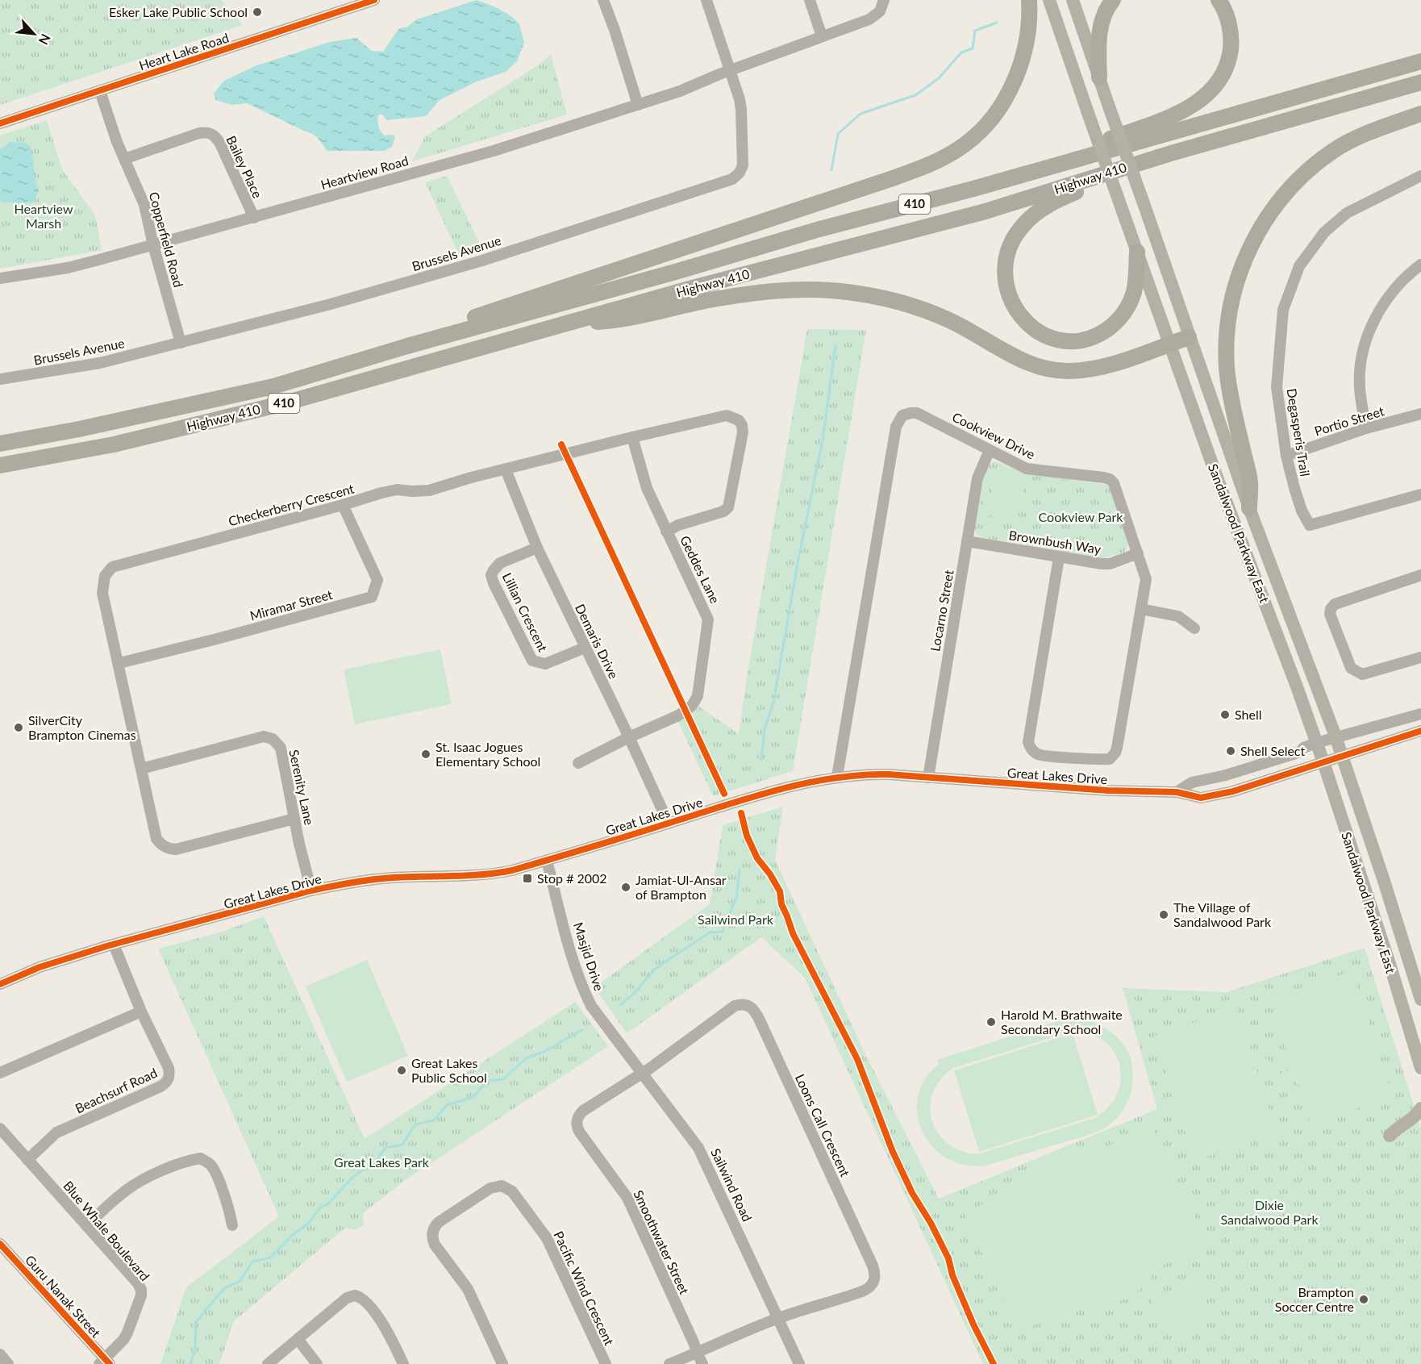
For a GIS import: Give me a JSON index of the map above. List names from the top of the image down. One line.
{"streets":{"highway":["Highway 410","410"],"main road":["Sandalwood Parkway East"],"street":["Heart Lake Road","Bailey Place","Heartview Road","Copperfield Road","Brussels Avenue","Portio Street","Degasperis Trail","Cookview Drive","Checkerberry Crescent","Brownbush Way","Geddes Lane","Miramar Street","Locarno Street","Lillian Crescent","Demaris Drive","Great Lakes Drive","Serenity Lane","Masjid Drive","Beachsurf Road","Loons Call Crescent","Sailwind Road","Blue Whale Boulevard","Smoothwater Street","Pacific Wind Crescent","Guru Nanak Street"]},"crossings":[["Heart Lake Road","Copperfield Road"],["Bailey Place","Heartview Road"],["Bailey Place","Copperfield Road"],["Heartview Road","Copperfield Road"],["Heartview Road","Brussels Avenue"],["Copperfield Road","Brussels Avenue"],["Portio Street","Degasperis Trail"],["Cookview Drive","Brownbush Way"],["Cookview Drive","Locarno Street"],["Cookview Drive","Great Lakes Drive"],["Checkerberry Crescent","Geddes Lane"],["Checkerberry Crescent","Miramar Street"],["Checkerberry Crescent","Demaris Drive"],["Checkerberry Crescent","Serenity Lane"],["Sandalwood Parkway East","Great Lakes Drive"],["Brownbush Way","Locarno Street"],["Geddes Lane","Demaris Drive"],["Locarno Street","Great Lakes Drive"],["Lillian Crescent","Demaris Drive"],["Demaris Drive","Great Lakes Drive"],["Great Lakes Drive","Serenity Lane"],["Great Lakes Drive","Masjid Drive"],["Great Lakes Drive","Beachsurf Road"],["Masjid Drive","Loons Call Crescent"],["Masjid Drive","Sailwind Road"],["Masjid Drive","Smoothwater Street"],["Beachsurf Road","Blue Whale Boulevard"],["Loons Call Crescent","Sailwind Road"],["Loons Call Crescent","Smoothwater Street"],["Sailwind Road","Smoothwater Street"],["Blue Whale Boulevard","Guru Nanak Street"]],"parks":["Heartview Marsh","Cookview Park","Sailwind Park","Great Lakes Park","Dixie Sandalwood Park"],"places":{"other":["Esker Lake Public School","Shell","SilverCity Brampton Cinemas","Shell Select","St. Isaac Jogues Elementary School","Jamiat-Ul-Ansar of Brampton","The Village of Sandalwood Park","Harold M. Brathwaite Secondary School","Great Lakes Public School","Brampton Soccer Centre"],"transit":["Stop # 2002"]},"north":"bottom right"}
